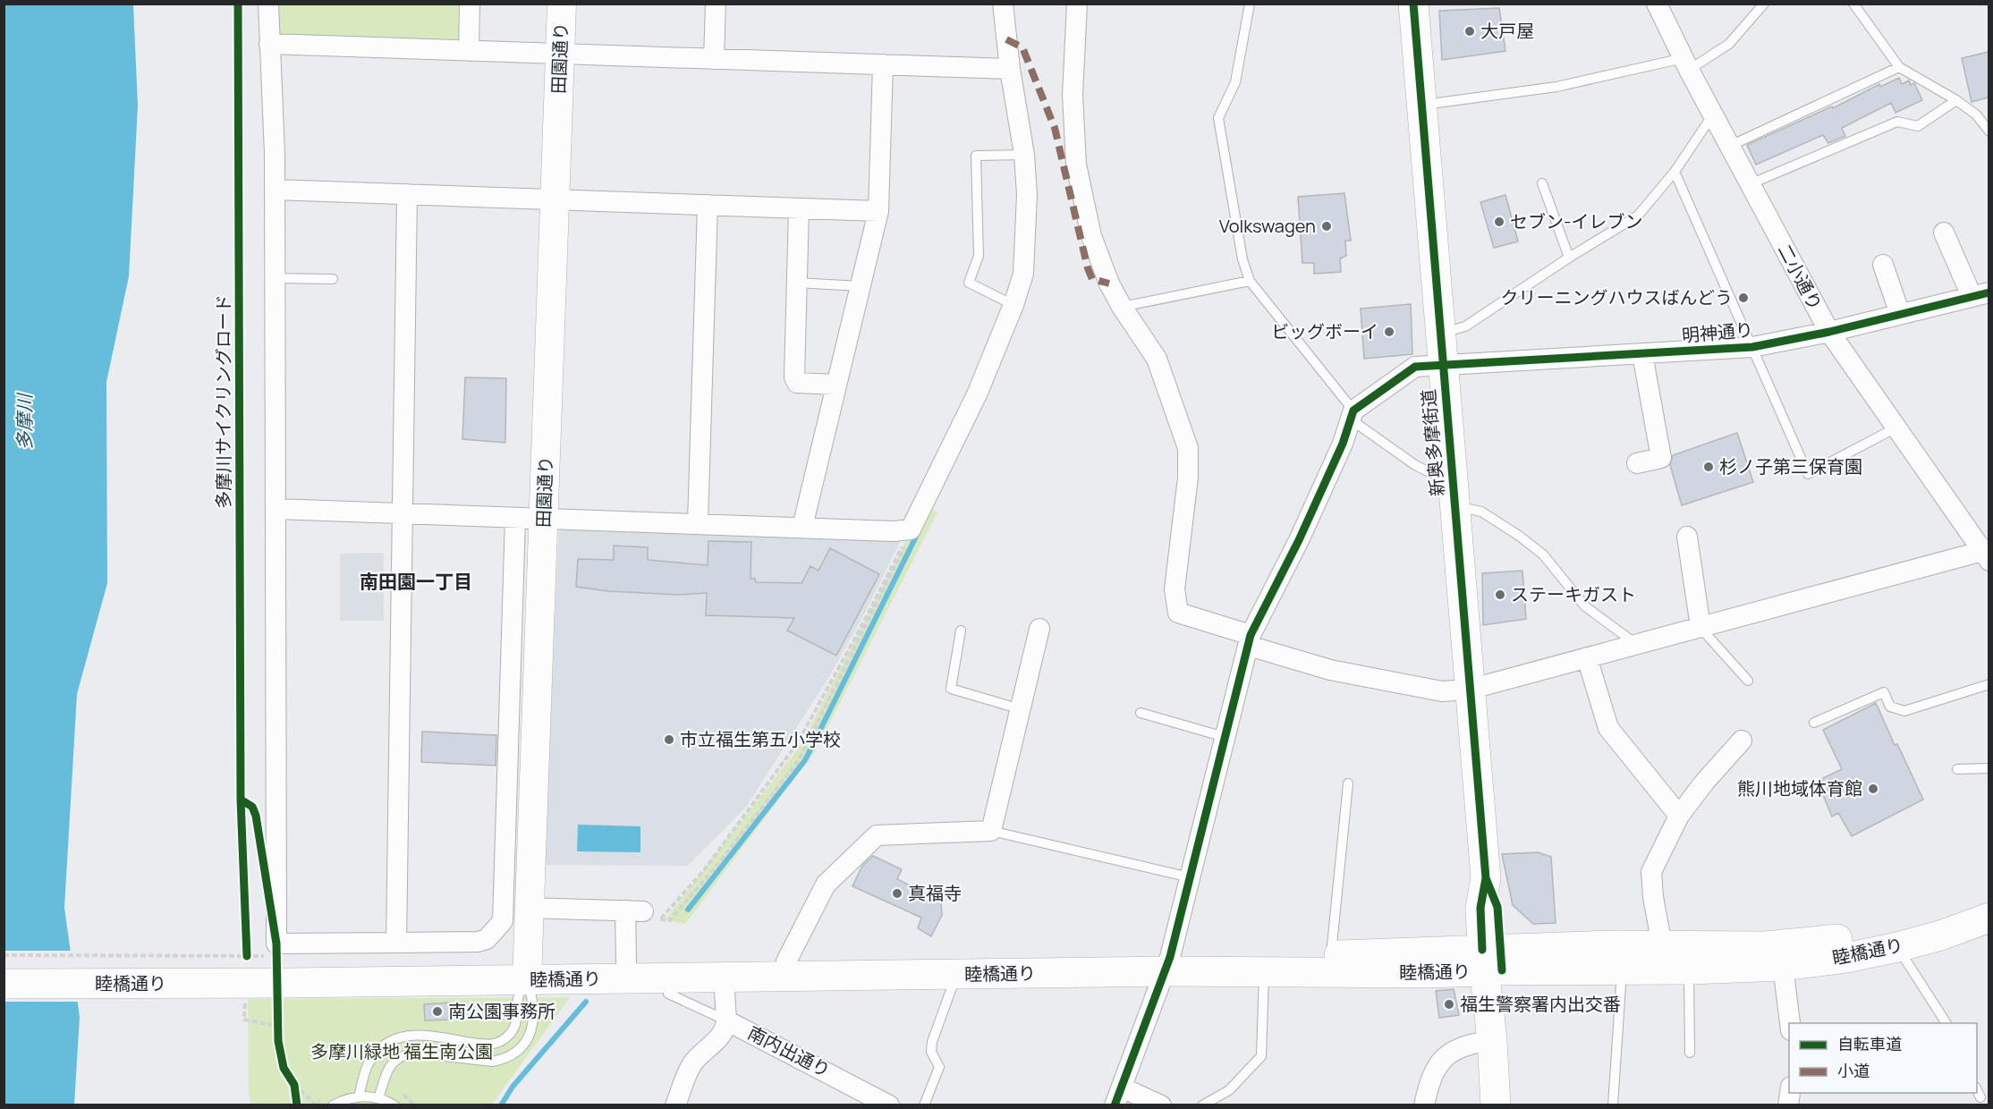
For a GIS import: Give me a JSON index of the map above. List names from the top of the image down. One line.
{"streets":{"main road":["新奥多摩街道","睦橋通り"],"street":["田園通り","二小通り","明神通り","南内出通り"],"cycle path":["多摩川サイクリングロード"]},"crossings":[["田園通り","睦橋通り"],["二小通り","明神通り"],["明神通り","新奥多摩街道"],["新奥多摩街道","睦橋通り"],["睦橋通り","南内出通り"]],"districts":["南田園一丁目"],"water":["多摩川"],"parks":["多摩川緑地 福生南公園"],"places":["大戸屋","セブン-イレブン","Volkswagen","クリーニングハウスばんどう","ビッグボーイ","杉ノ子第三保育園","ステーキガスト","市立福生第五小学校","熊川地域体育館","真福寺","福生警察署内出交番","南公園事務所"],"legend":["自転車道","小道"]}
